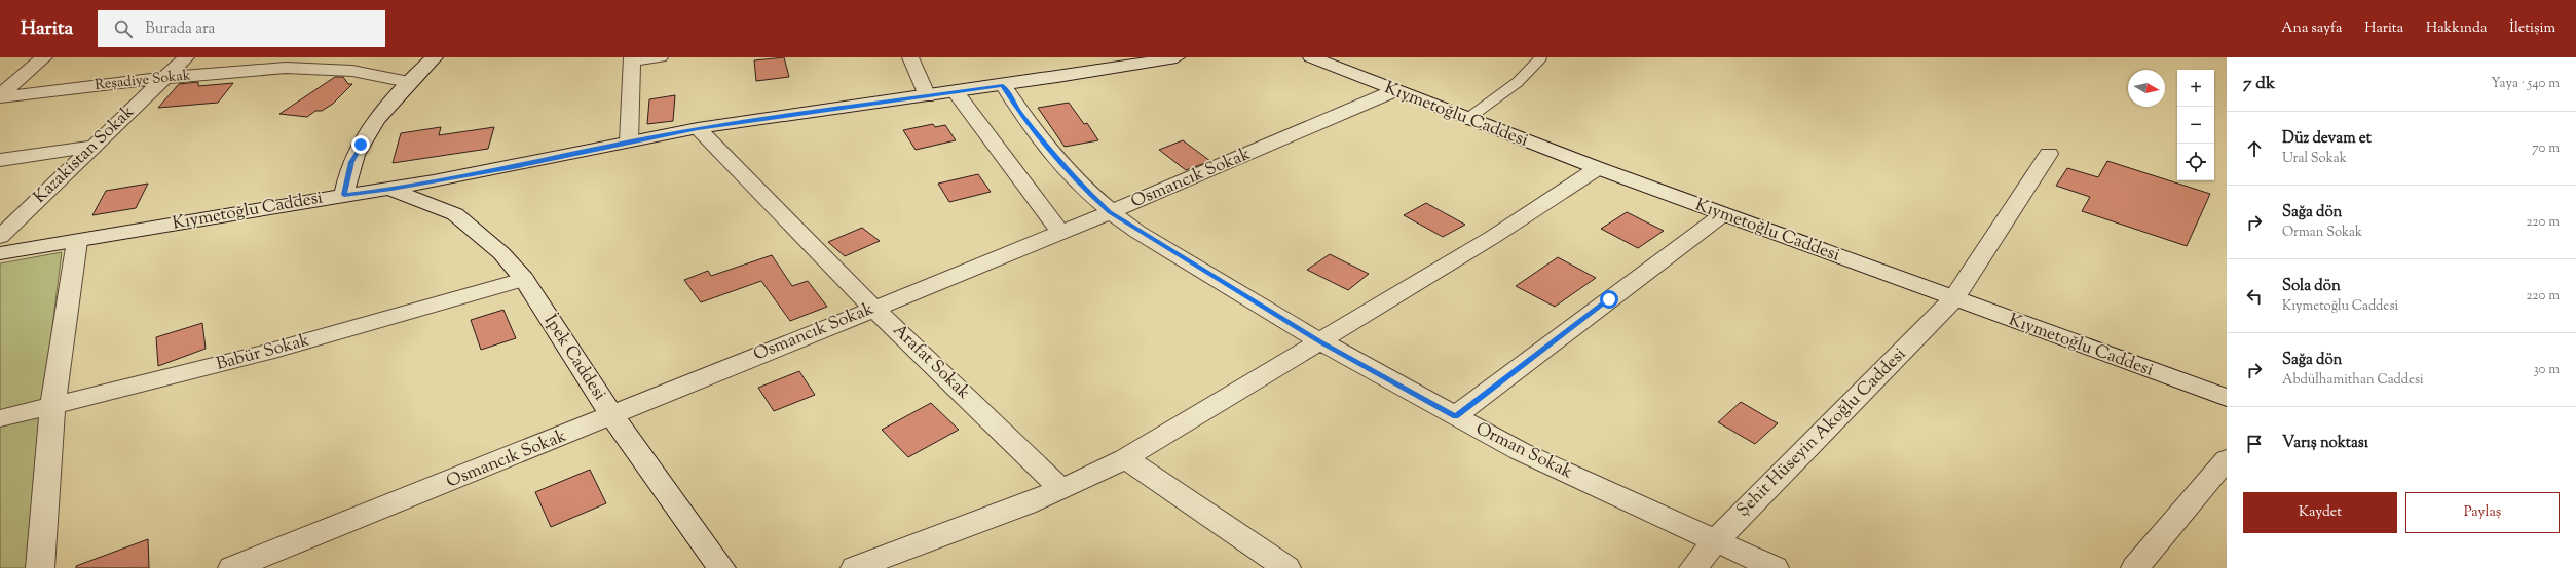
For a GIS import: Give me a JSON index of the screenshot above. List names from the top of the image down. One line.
{"streets":{"street":["Reşadiye Sokak","Kıymetoğlu Caddesi","Kazakistan Sokak","Osmancık Sokak","Babür Sokak","İpek Caddesi","Arafat Sokak","Şehit Hüseyin Akoğlu Caddesi","Orman Sokak"]},"crossings":[["Reşadiye Sokak","Kazakistan Sokak"],["Kıymetoğlu Caddesi","Osmancık Sokak"],["Kıymetoğlu Caddesi","İpek Caddesi"],["Kıymetoğlu Caddesi","Arafat Sokak"],["Kıymetoğlu Caddesi","Şehit Hüseyin Akoğlu Caddesi"],["Kıymetoğlu Caddesi","Orman Sokak"],["Osmancık Sokak","İpek Caddesi"],["Osmancık Sokak","Arafat Sokak"],["Osmancık Sokak","Orman Sokak"],["Babür Sokak","İpek Caddesi"],["Şehit Hüseyin Akoğlu Caddesi","Orman Sokak"]],"north":"right","page":{"header":"Harita","search":"Burada ara","nav":["Ana sayfa","Harita","Hakkında","İletişim"],"heading":["7 dk","Yaya · 540 m"],"map_buttons":["+","−"],"list":[["Düz devam et","Ural Sokak","70 m"],["Sağa dön","Orman Sokak","220 m"],["Sola dön","Kıymetoğlu Caddesi","220 m"],["Sağa dön","Abdülhamithan Caddesi","30 m"],"Varış noktası"],"buttons":["Kaydet","Paylaş"]}}
